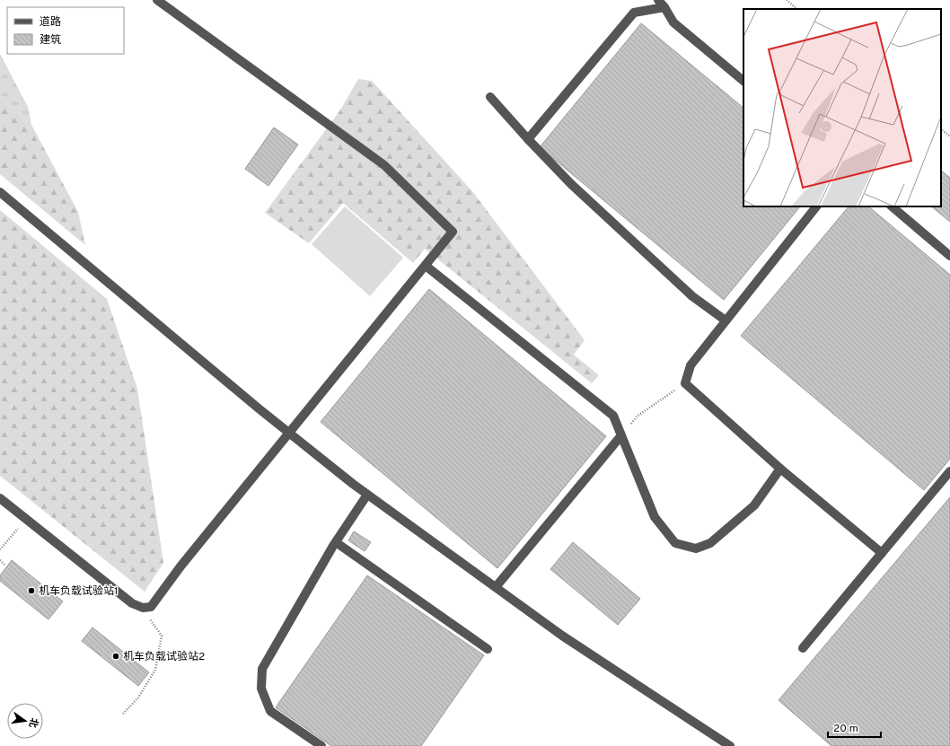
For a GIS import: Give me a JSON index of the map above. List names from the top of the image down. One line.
{"places":["机车负载试验站1","机车负载试验站2"],"legend":["道路","建筑"],"scale_bar":"20 m","north":"right"}
